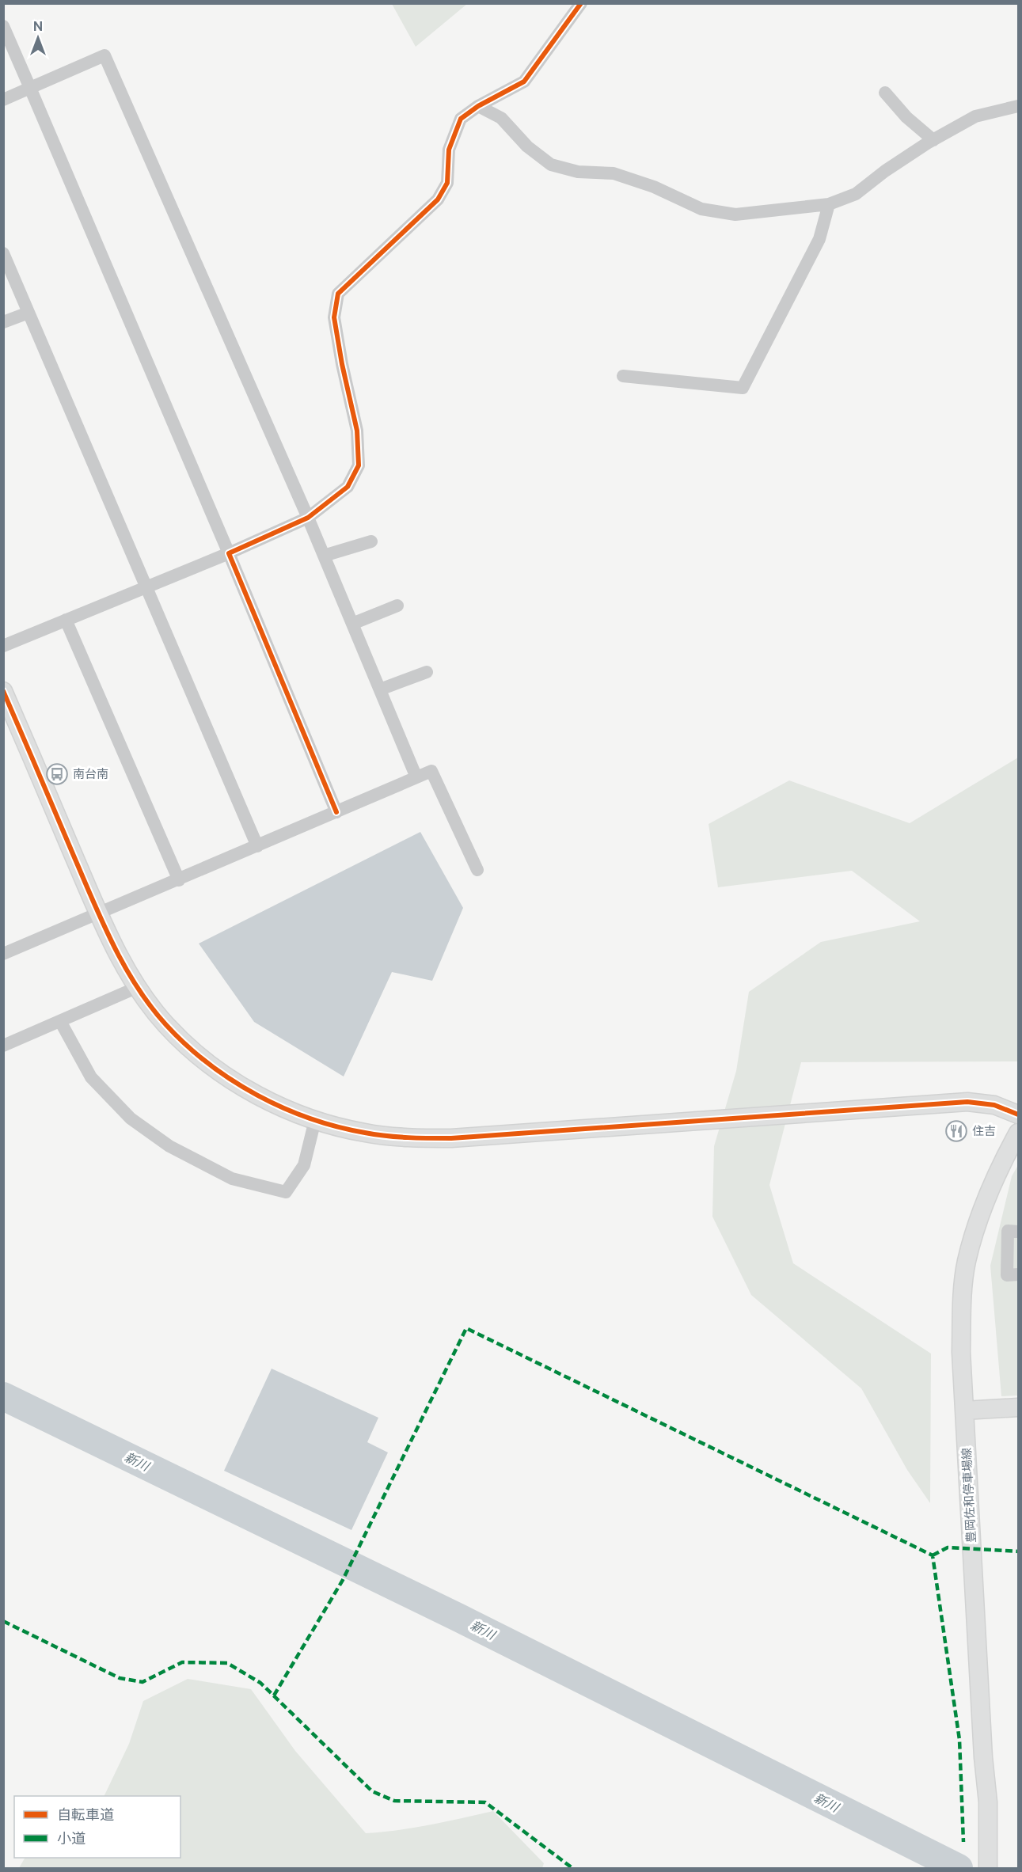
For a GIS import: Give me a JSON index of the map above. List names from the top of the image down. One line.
{"streets":{"street":["豊岡佐和停車場線"]},"water":["新川"],"places":{"bus stop":["南台南"],"restaurant":["住吉"]},"legend":["自転車道","小道"],"north":"top"}
